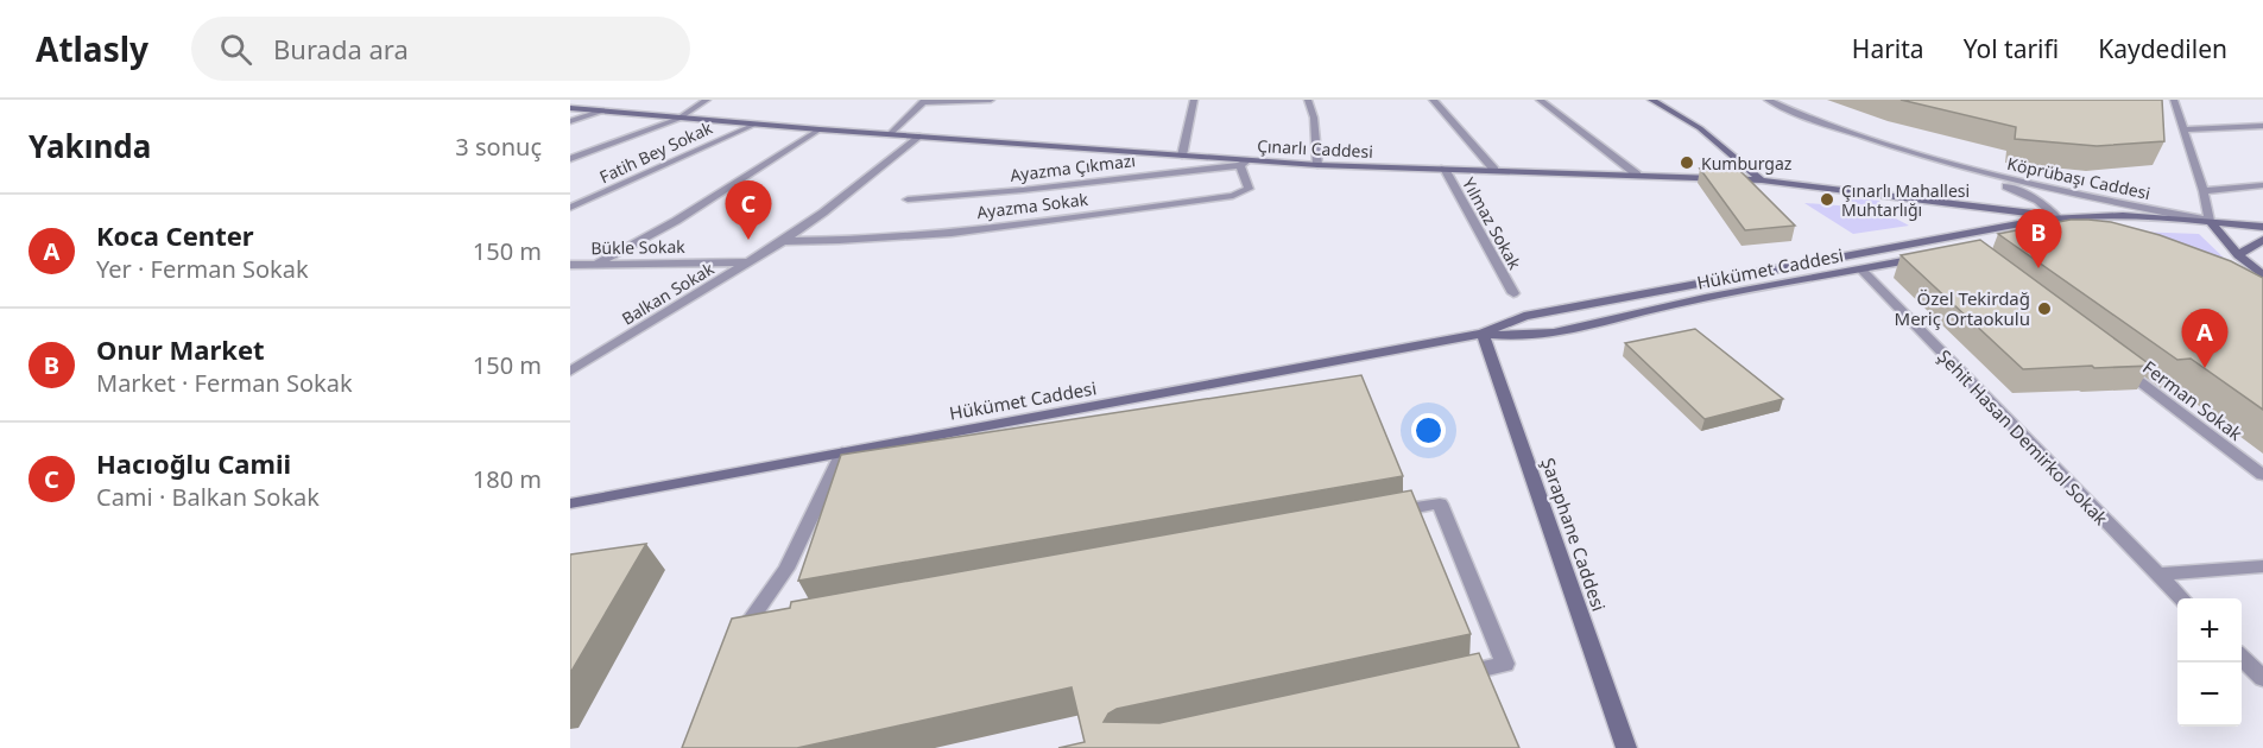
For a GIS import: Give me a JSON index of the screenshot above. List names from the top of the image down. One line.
{"streets":{"street":["Çınarlı Caddesi","Fatih Bey Sokak","Ayazma Çıkmazı","Köprübaşı Caddesi","Ayazma Sokak","Yılmaz Sokak","Bükle Sokak","Hükümet Caddesi","Balkan Sokak","Ferman Sokak","Şehit Hasan Demirkol Sokak","Şaraphane Caddesi"]},"crossings":[["Çınarlı Caddesi","Fatih Bey Sokak"],["Çınarlı Caddesi","Ayazma Çıkmazı"],["Çınarlı Caddesi","Köprübaşı Caddesi"],["Çınarlı Caddesi","Ayazma Sokak"],["Çınarlı Caddesi","Yılmaz Sokak"],["Çınarlı Caddesi","Hükümet Caddesi"],["Çınarlı Caddesi","Balkan Sokak"],["Ayazma Çıkmazı","Ayazma Sokak"],["Köprübaşı Caddesi","Hükümet Caddesi"],["Ayazma Sokak","Balkan Sokak"],["Bükle Sokak","Balkan Sokak"],["Hükümet Caddesi","Şehit Hasan Demirkol Sokak"],["Hükümet Caddesi","Şaraphane Caddesi"]],"places":["Kumburgaz","Çınarlı Mahallesi Muhtarlığı","Özel Tekirdağ Meriç Ortaokulu"],"page":{"header":"Atlasly","search":"Burada ara","nav":["Harita","Yol tarifi","Kaydedilen"],"heading":["Yakında","3 sonuç"],"pins":["C","B","A"],"list":[{"mark":"A","name":"Koca Center","note":"Yer · Ferman Sokak","value":"150 m"},{"mark":"B","name":"Onur Market","note":"Market · Ferman Sokak","value":"150 m"},{"mark":"C","name":"Hacıoğlu Camii","note":"Cami · Balkan Sokak","value":"180 m"}],"map_buttons":["+","−"]}}
